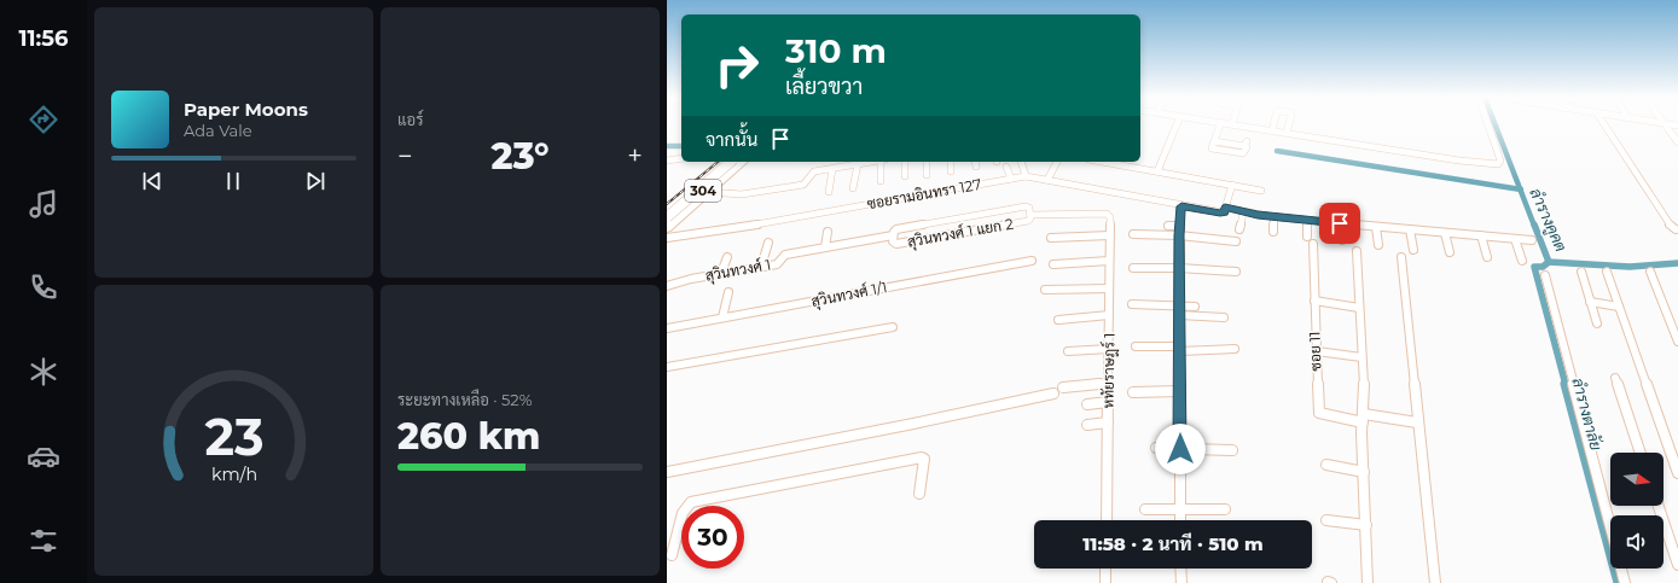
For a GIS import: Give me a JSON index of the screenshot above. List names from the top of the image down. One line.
{"streets":{"highway":["304"],"street":["ซอยรามอินทรา 127","สุวินทวงศ์ 1 แยก 2","สุวินทวงศ์ 1","สุวินทวงศ์ 1/1","ซอย 11","หทัยราษฎร์ 1"]},"crossings":[["สุวินทวงศ์ 1 แยก 2","สุวินทวงศ์ 1"],["สุวินทวงศ์ 1 แยก 2","หทัยราษฎร์ 1"],["สุวินทวงศ์ 1","หทัยราษฎร์ 1"]],"water":["ลำรางคูคต","ลำรางตาลัย"],"north":"right","page":{"tabs":"11:56","tile":["แอร์",["ระยะทางเหลือ · 52%","260 km"]],"turn":["310 m","เลี้ยวขวา"],"song":["Paper Moons","Ada Vale"],"then":"จากนั้น","heat":["−","23°","+"],"limit":"30","trip":"11:58 · 2 นาที · 510 m","gauge":["23","km/h"]}}
